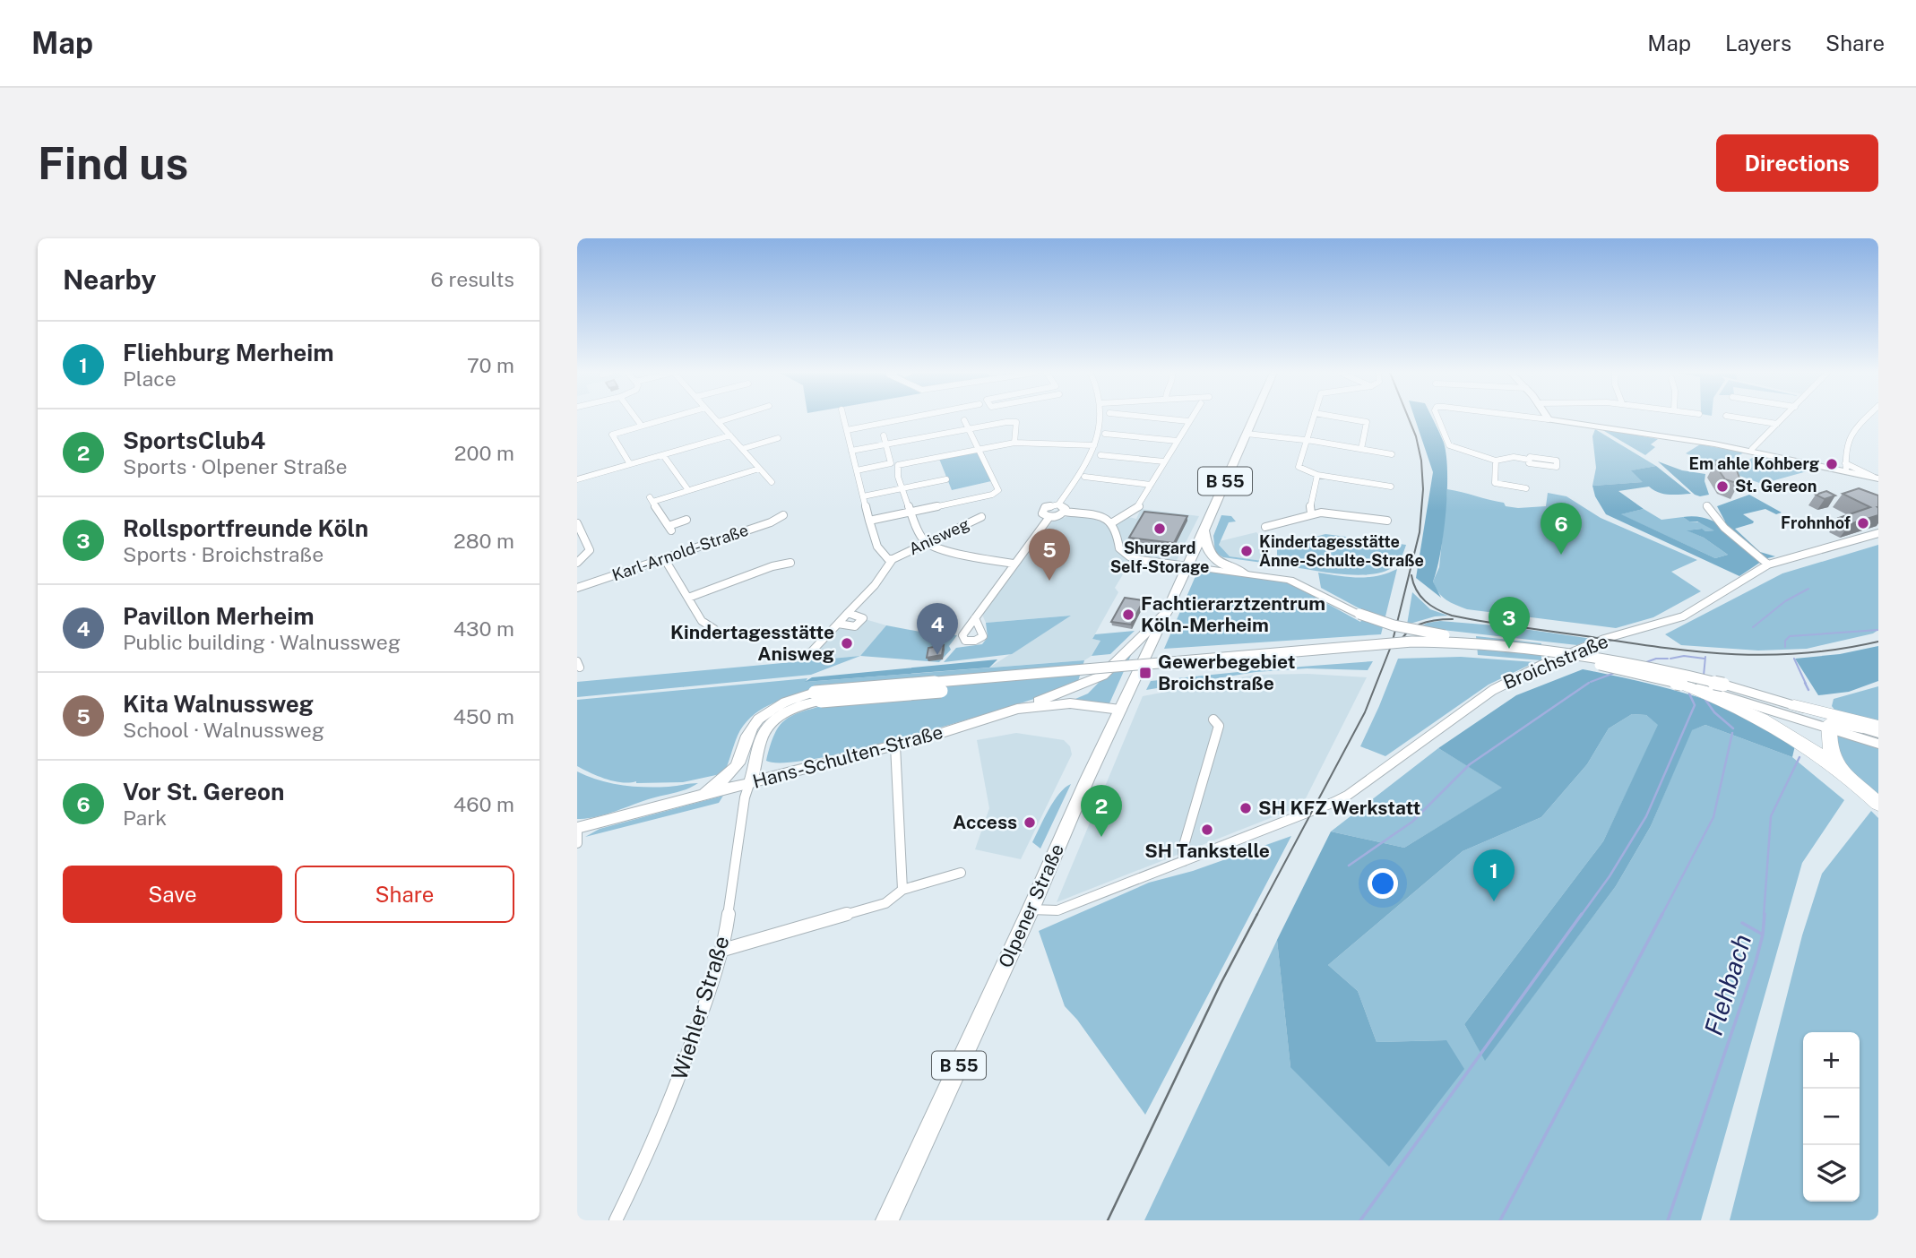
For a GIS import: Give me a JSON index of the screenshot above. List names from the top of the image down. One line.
{"streets":{"main road":["B 55","Hans-Schulten-Straße","Olpener Straße"],"street":["Anisweg","Karl-Arnold-Straße","Broichstraße","Wiehler Straße"]},"crossings":[["Broichstraße","Olpener Straße"],["Hans-Schulten-Straße","Olpener Straße"],["Hans-Schulten-Straße","Wiehler Straße"]],"water":["Flehbach"],"places":{"other":["Em ahle Kohberg","St. Gereon","Frohnhof","Shurgard Self-Storage","Kindertagesstätte Änne-Schulte-Straße","Fachtierarztzentrum Köln-Merheim","Kindertagesstätte Anisweg","SH KFZ Werkstatt","Access","SH Tankstelle"],"transit":["Gewerbegebiet Broichstraße"]},"page":{"header":"Map","nav":["Map","Layers","Share"],"buttons":["Directions",["Save","Share"]],"title":"Find us","heading":["Nearby","6 results"],"list":[{"mark":"1","name":"Fliehburg Merheim","note":"Place","value":"70 m"},{"mark":"2","name":"SportsClub4","note":"Sports · Olpener Straße","value":"200 m"},{"mark":"3","name":"Rollsportfreunde Köln","note":"Sports · Broichstraße","value":"280 m"},{"mark":"4","name":"Pavillon Merheim","note":"Public building · Walnussweg","value":"430 m"},{"mark":"5","name":"Kita Walnussweg","note":"School · Walnussweg","value":"450 m"},{"mark":"6","name":"Vor St. Gereon","note":"Park","value":"460 m"}],"pins":["6","5","3","4","2","1"],"map_buttons":["+","−"]}}
